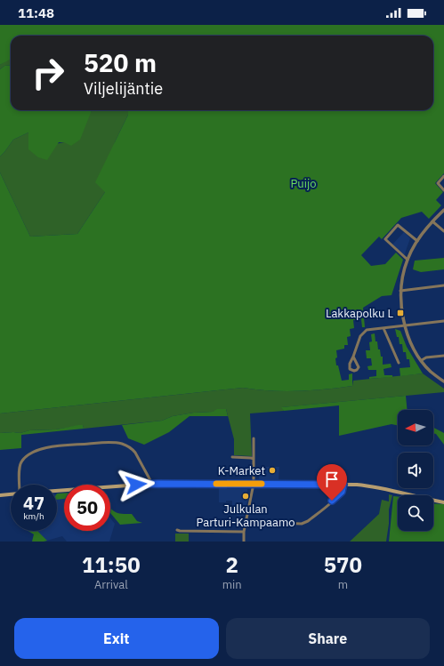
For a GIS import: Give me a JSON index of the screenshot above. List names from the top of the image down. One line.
{"parks":["Puijo"],"places":{"transit":["Lakkapolku L"],"other":["K-Market","Julkulan Parturi-Kampaamo"]},"north":"left","page":{"status":"11:48","turn":["520 m","Viljelijäntie"],"speed":"47 km/h","limit":"50","eta":["11:50","Arrival","2","min","570","m"],"buttons":["Exit","Share"]}}
